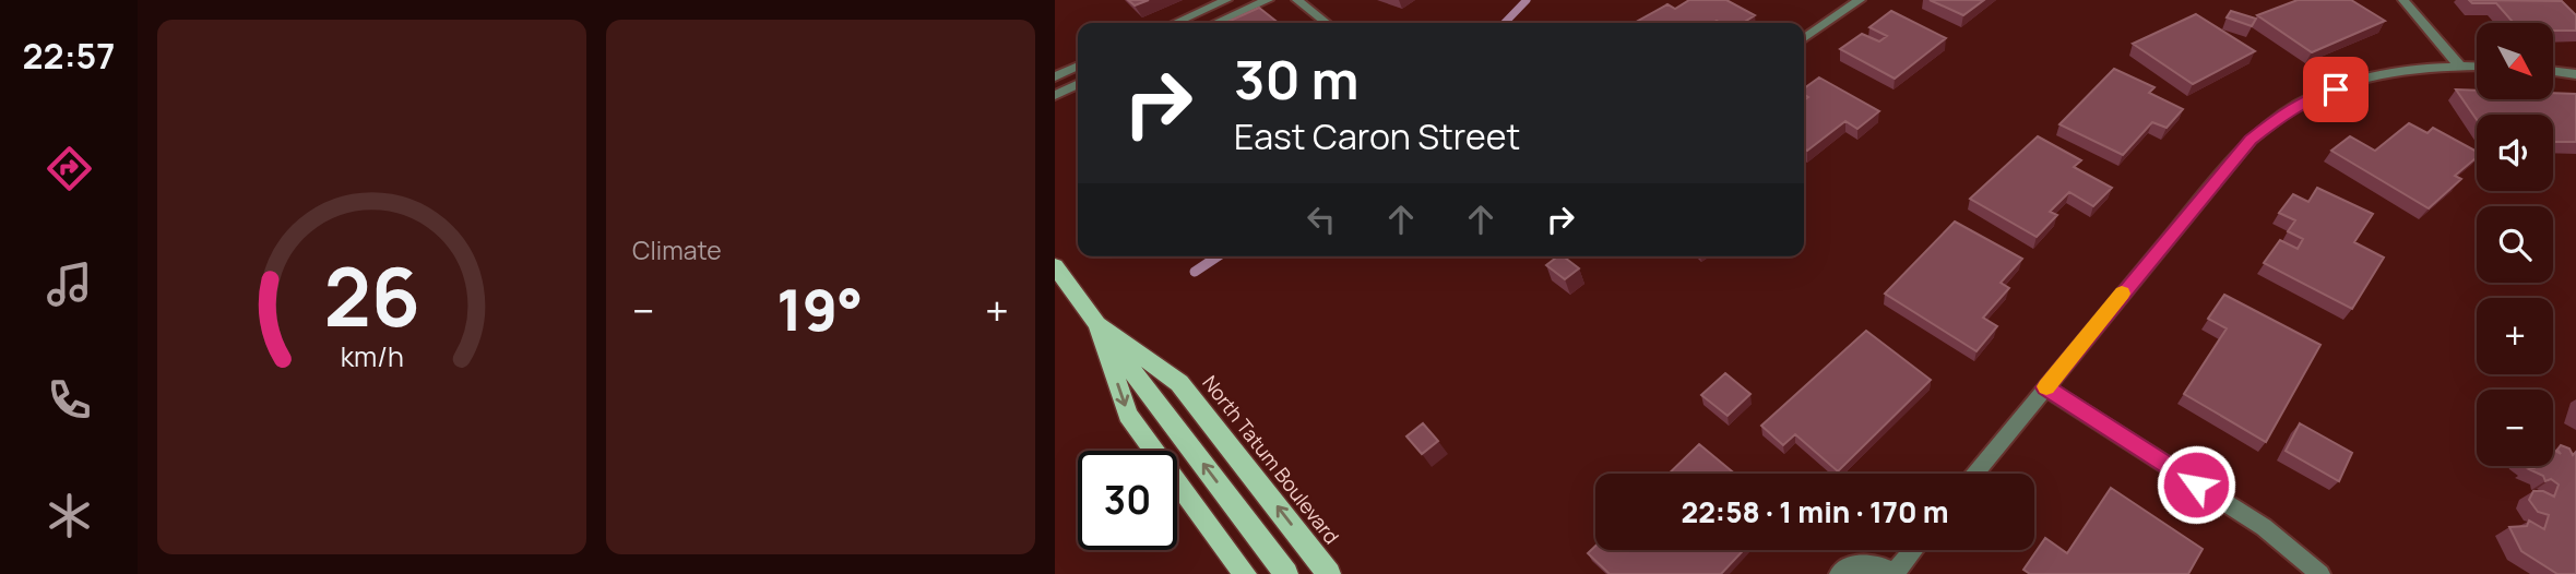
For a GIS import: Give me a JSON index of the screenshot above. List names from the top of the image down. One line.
{"streets":{"main road":["North Tatum Boulevard"]},"north":"bottom right","page":{"tabs":"22:57","tile":"Climate","map_buttons":["+","−"],"turn":["30 m","East Caron Street"],"heat":["−","19°","+"],"limit":"30","trip":"22:58 · 1 min · 170 m","gauge":["26","km/h"]}}
